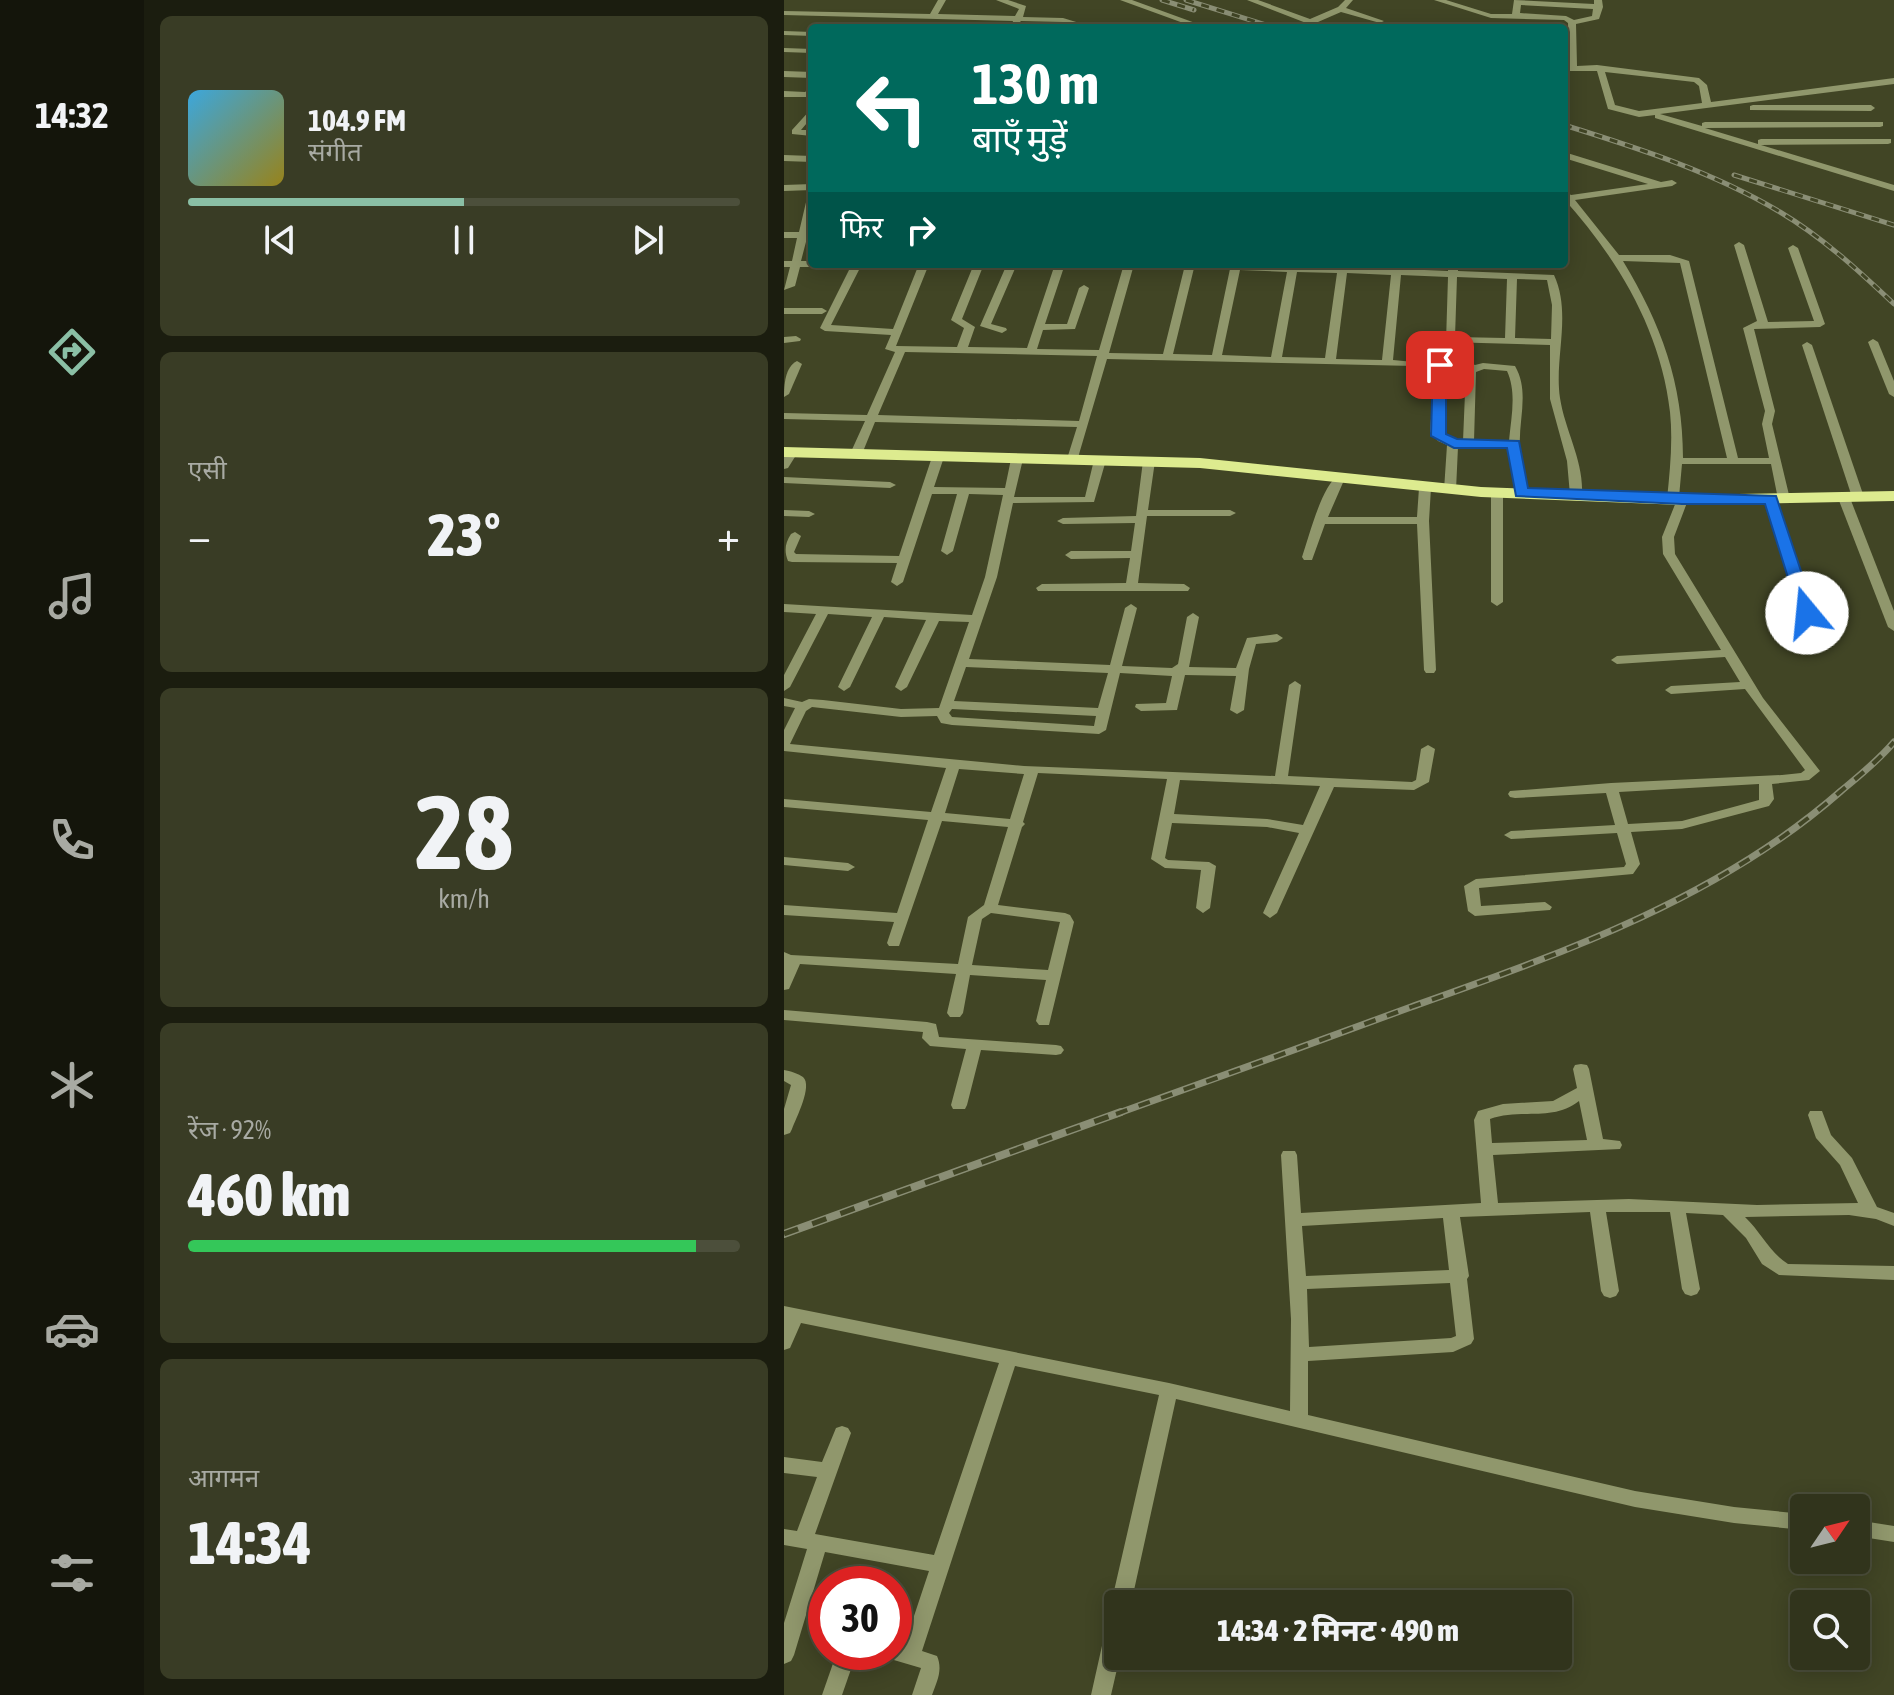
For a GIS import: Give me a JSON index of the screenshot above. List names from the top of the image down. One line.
{"north":"top right","page":{"tabs":"14:32","turn":["130 m","बाएँ मुड़ें"],"song":["104.9 FM","संगीत"],"then":"फिर","tile":["एसी",["28","km/h"],["रेंज · 92%","460 km"],["आगमन","14:34"]],"heat":["−","23°","+"],"limit":"30","trip":"14:34 · 2 मिनट · 490 m"}}
